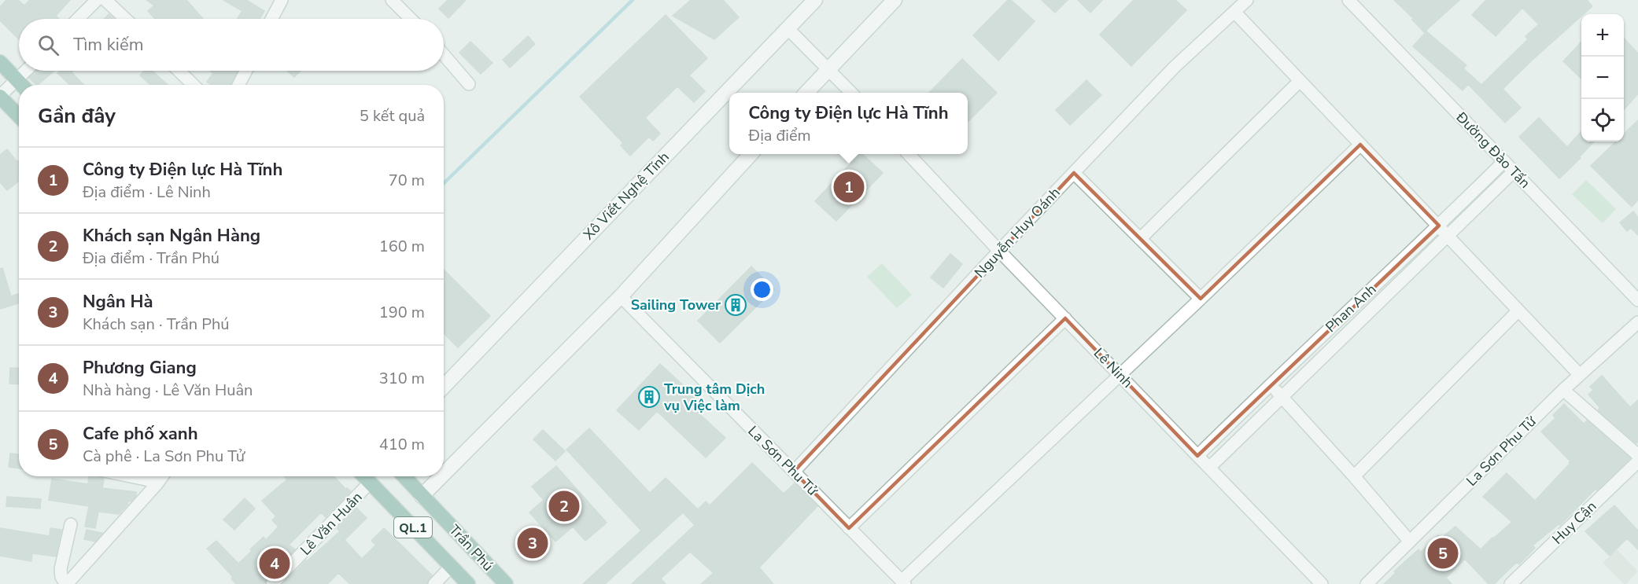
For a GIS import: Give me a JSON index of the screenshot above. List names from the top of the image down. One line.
{"streets":{"main road":["QL.1","Trần Phú"],"street":["Đường Đào Tấn","Xô Viết Nghệ Tĩnh","Nguyễn Huy Oánh","Phan Anh","Lê Ninh","La Sơn Phu Tử","Huy Cận","Lê Văn Huân"]},"crossings":[["Đường Đào Tấn","Phan Anh"],["Nguyễn Huy Oánh","Lê Ninh"],["Nguyễn Huy Oánh","La Sơn Phu Tử"],["Phan Anh","Lê Ninh"],["Lê Văn Huân","Trần Phú"]],"places":{"building":["Sailing Tower","Trung tâm Dịch vụ Việc làm"]},"page":{"map_buttons":["+","−"],"search":"Tìm kiếm","heading":["Gần đây","5 kết quả"],"popup":["Công ty Điện lực Hà Tĩnh","Địa điểm"],"list":[{"mark":"1","name":"Công ty Điện lực Hà Tĩnh","note":"Địa điểm · Lê Ninh","value":"70 m"},{"mark":"2","name":"Khách sạn Ngân Hàng","note":"Địa điểm · Trần Phú","value":"160 m"},{"mark":"3","name":"Ngân Hà","note":"Khách sạn · Trần Phú","value":"190 m"},{"mark":"4","name":"Phương Giang","note":"Nhà hàng · Lê Văn Huân","value":"310 m"},{"mark":"5","name":"Cafe phố xanh","note":"Cà phê · La Sơn Phu Tử","value":"410 m"}],"pins":["1","2","3","5","4"]}}
